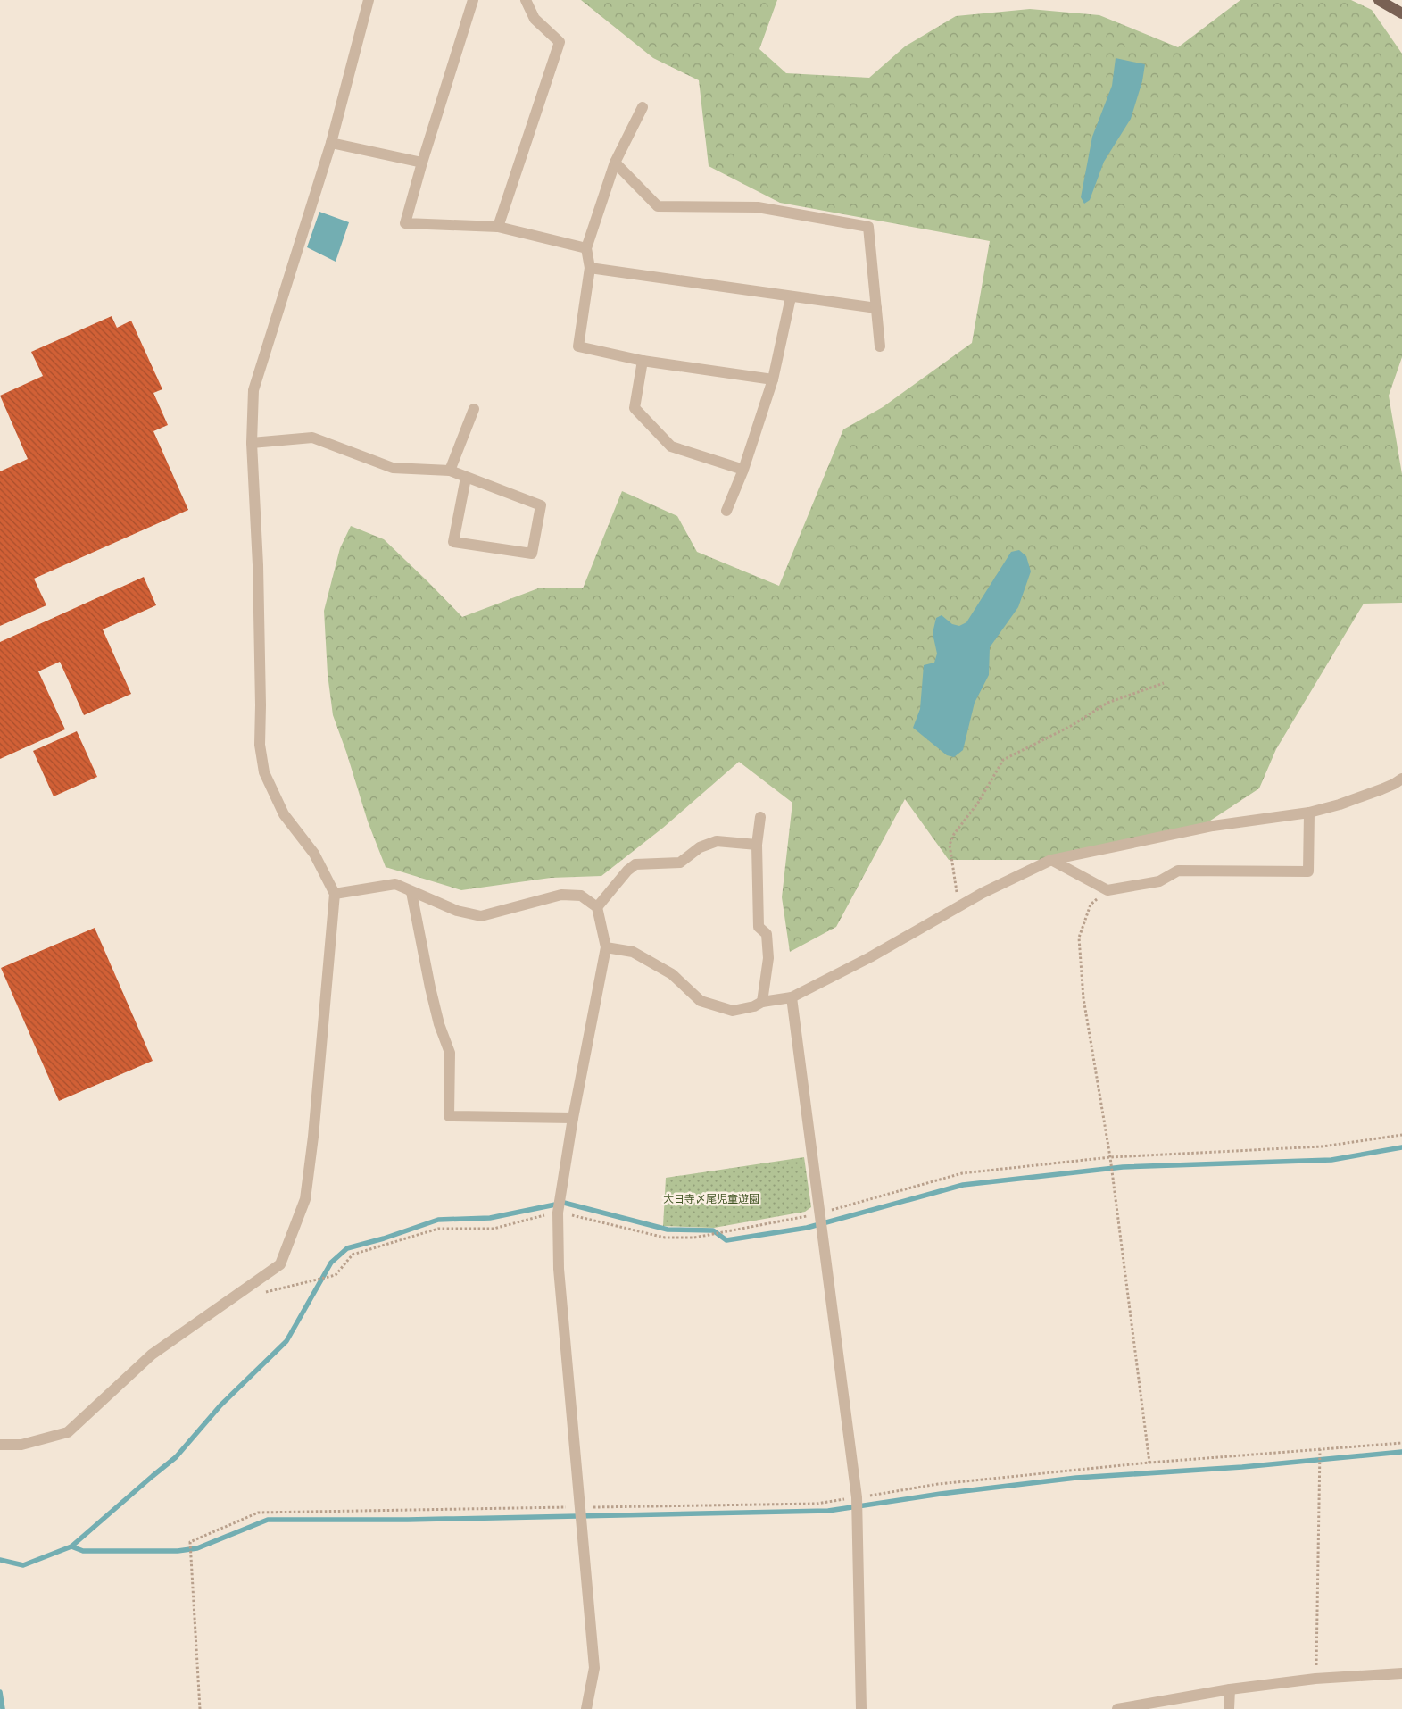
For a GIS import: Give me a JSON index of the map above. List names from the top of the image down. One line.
{"parks":["大日寺〆尾児童遊園"]}
